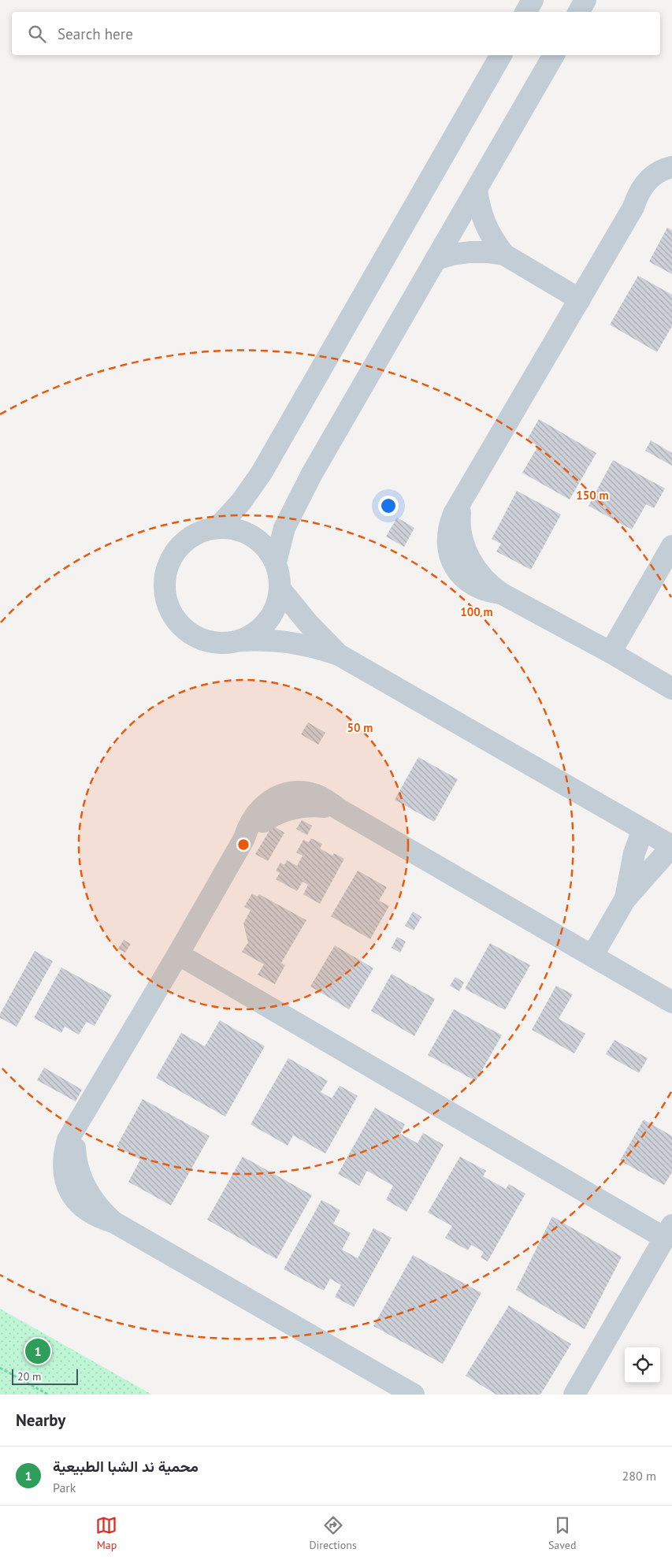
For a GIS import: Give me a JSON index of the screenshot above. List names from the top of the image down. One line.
{"scale_bar":"20 m","page":{"search":"Search here","pins":"1","scale":"20 m","heading":"Nearby","list":[{"mark":"1","name":"محمية ند الشبا الطبيعية","note":"Park","value":"280 m"}],"nav":["Map","Directions","Saved"]},"rings":["150 m","100 m","50 m"]}
